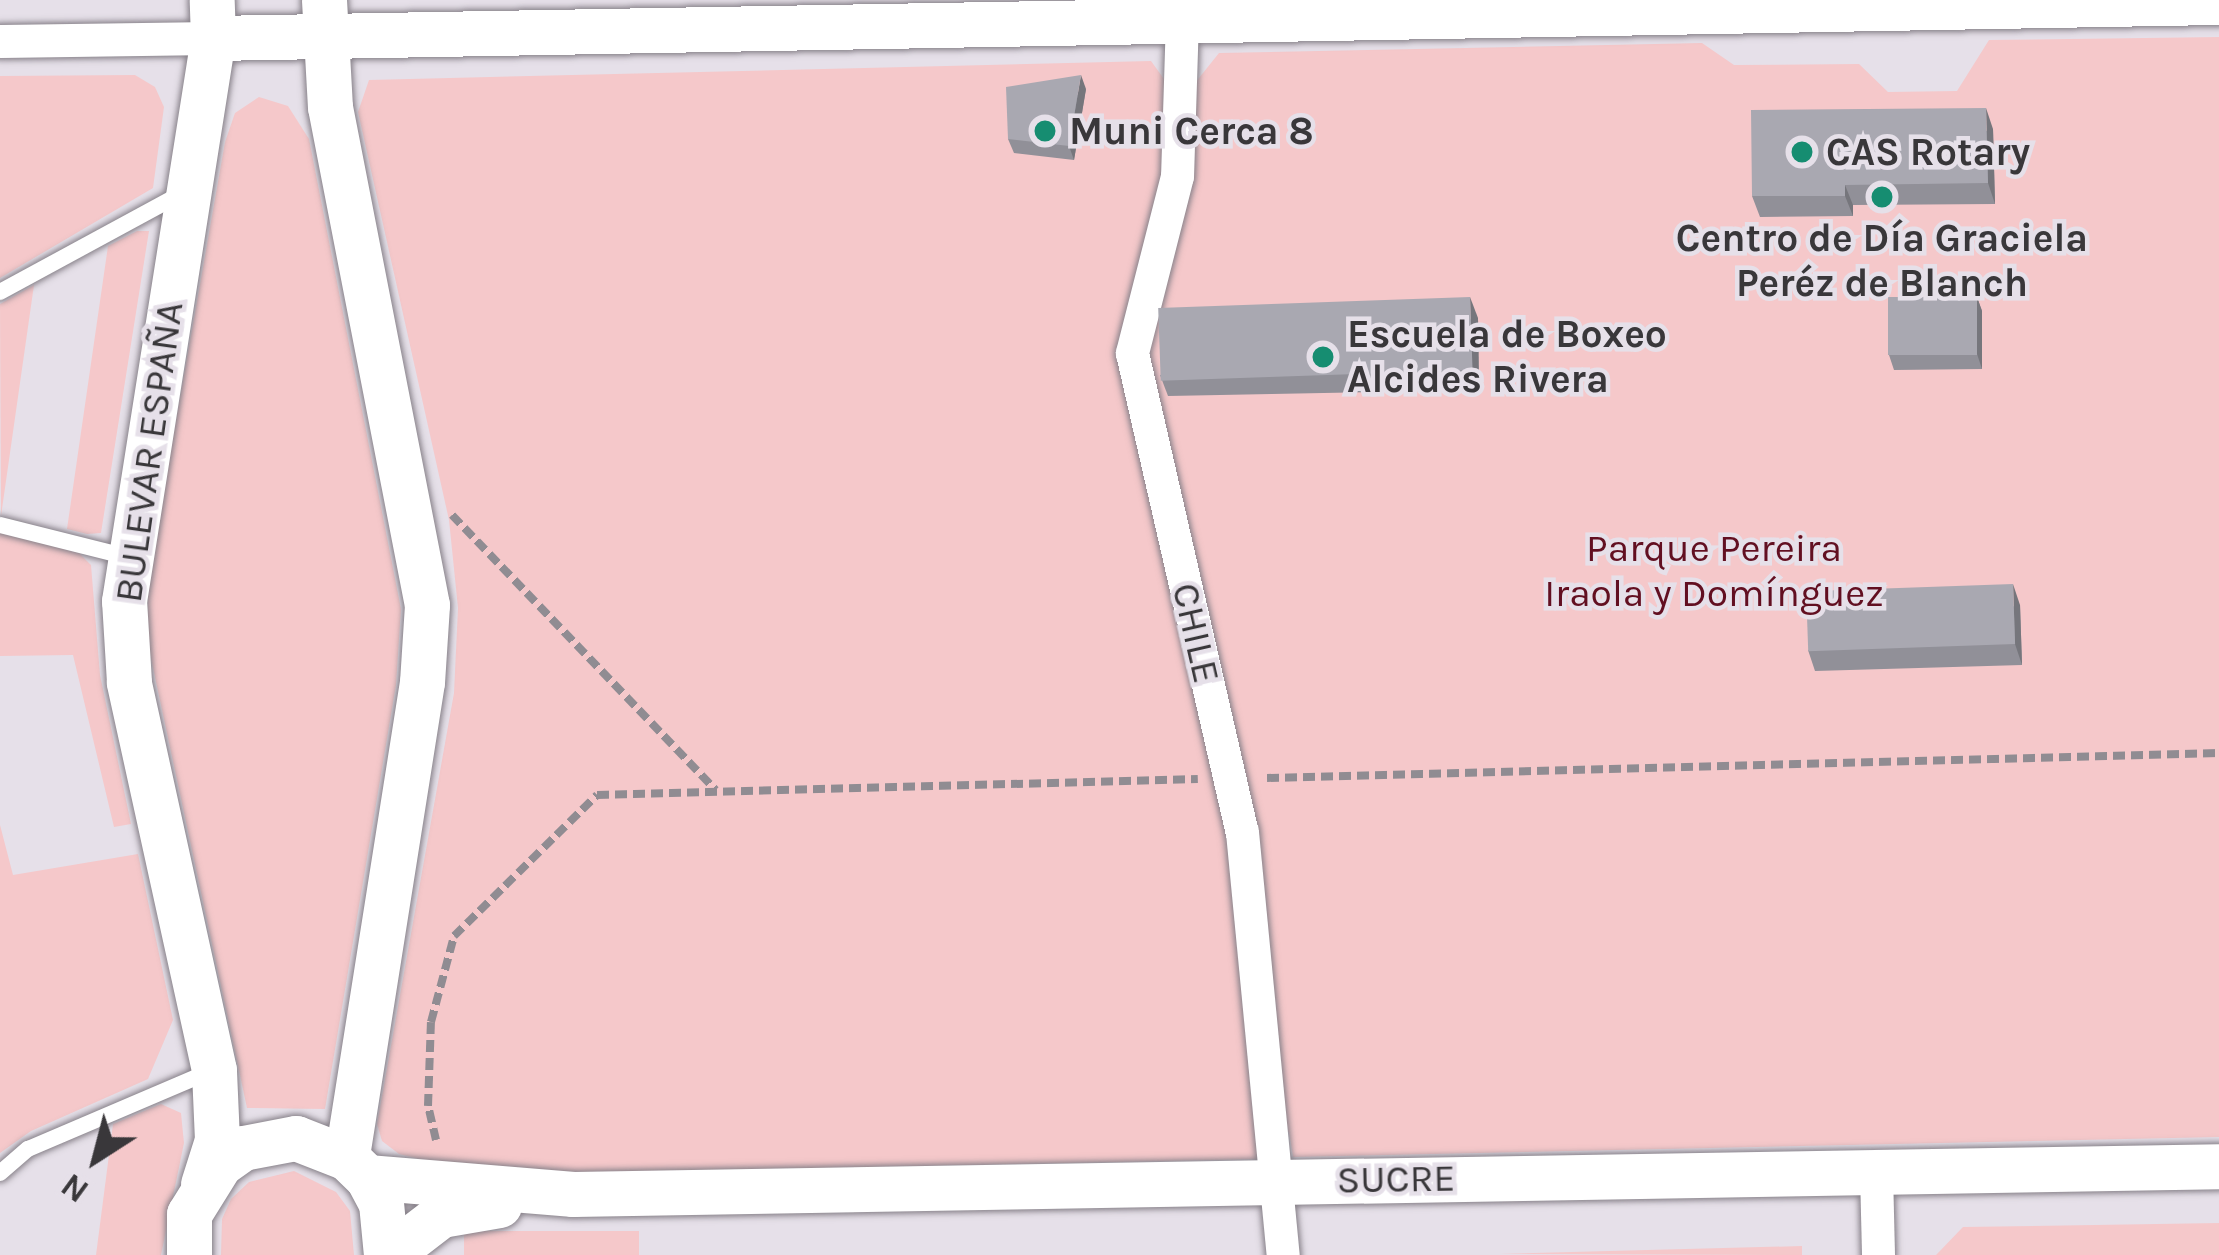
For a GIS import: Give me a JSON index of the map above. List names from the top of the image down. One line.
{"streets":{"main road":["BULEVAR ESPAÑA","SUCRE"],"street":["CHILE"]},"crossings":[["BULEVAR ESPAÑA","SUCRE"],["CHILE","SUCRE"]],"parks":["Parque Pereira Iraola y Domínguez"],"places":["Muni Cerca 8","CAS Rotary","Centro de Día Graciela Peréz de Blanch","Escuela de Boxeo Alcides Rivera"],"north":"bottom left"}
